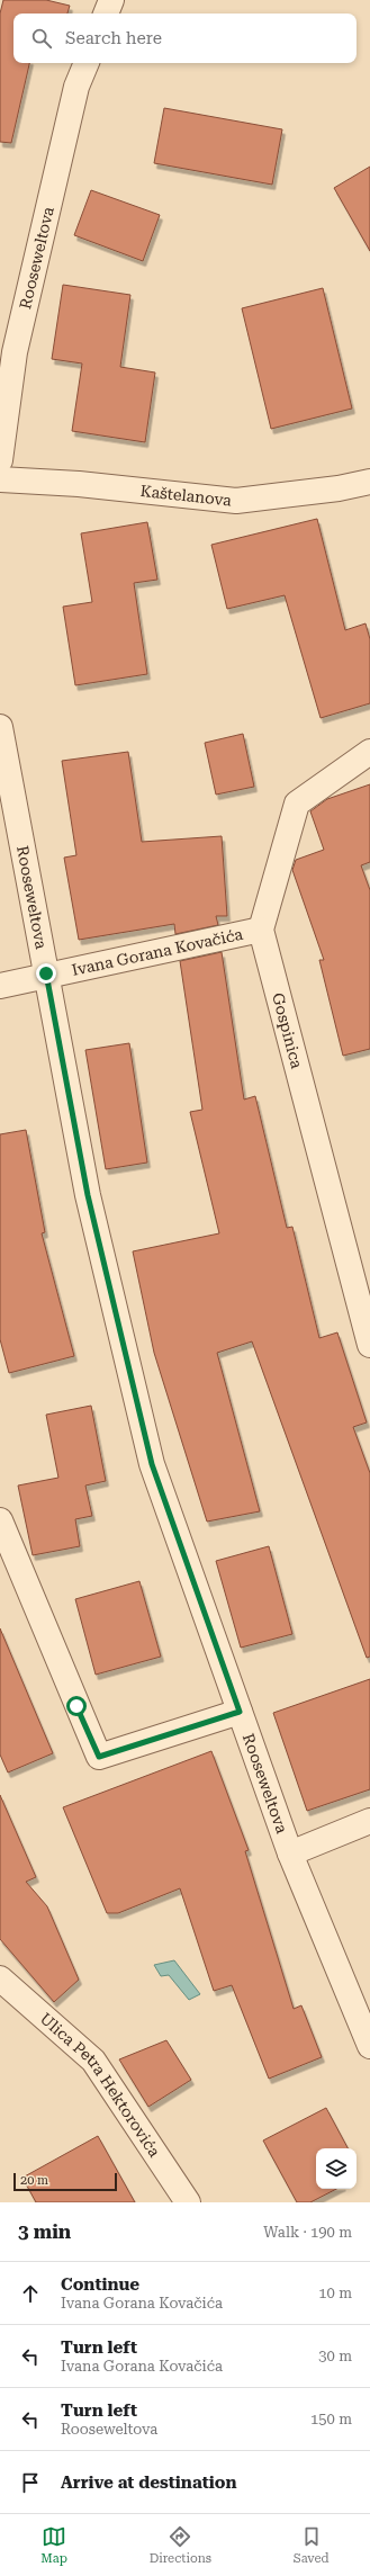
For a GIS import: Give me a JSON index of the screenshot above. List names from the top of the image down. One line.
{"streets":{"street":["Rooseweltova","Kaštelanova","Ivana Gorana Kovačića","Gospinica","Ulica Petra Hektorovića"]},"crossings":[["Rooseweltova","Ivana Gorana Kovačića"],["Ivana Gorana Kovačića","Gospinica"]],"scale_bar":"20 m","page":{"search":"Search here","scale":"20 m","heading":["3 min","Walk · 190 m"],"list":[["Continue","Ivana Gorana Kovačića","10 m"],["Turn left","Ivana Gorana Kovačića","30 m"],["Turn left","Rooseweltova","150 m"],"Arrive at destination"],"nav":["Map","Directions","Saved"]}}
